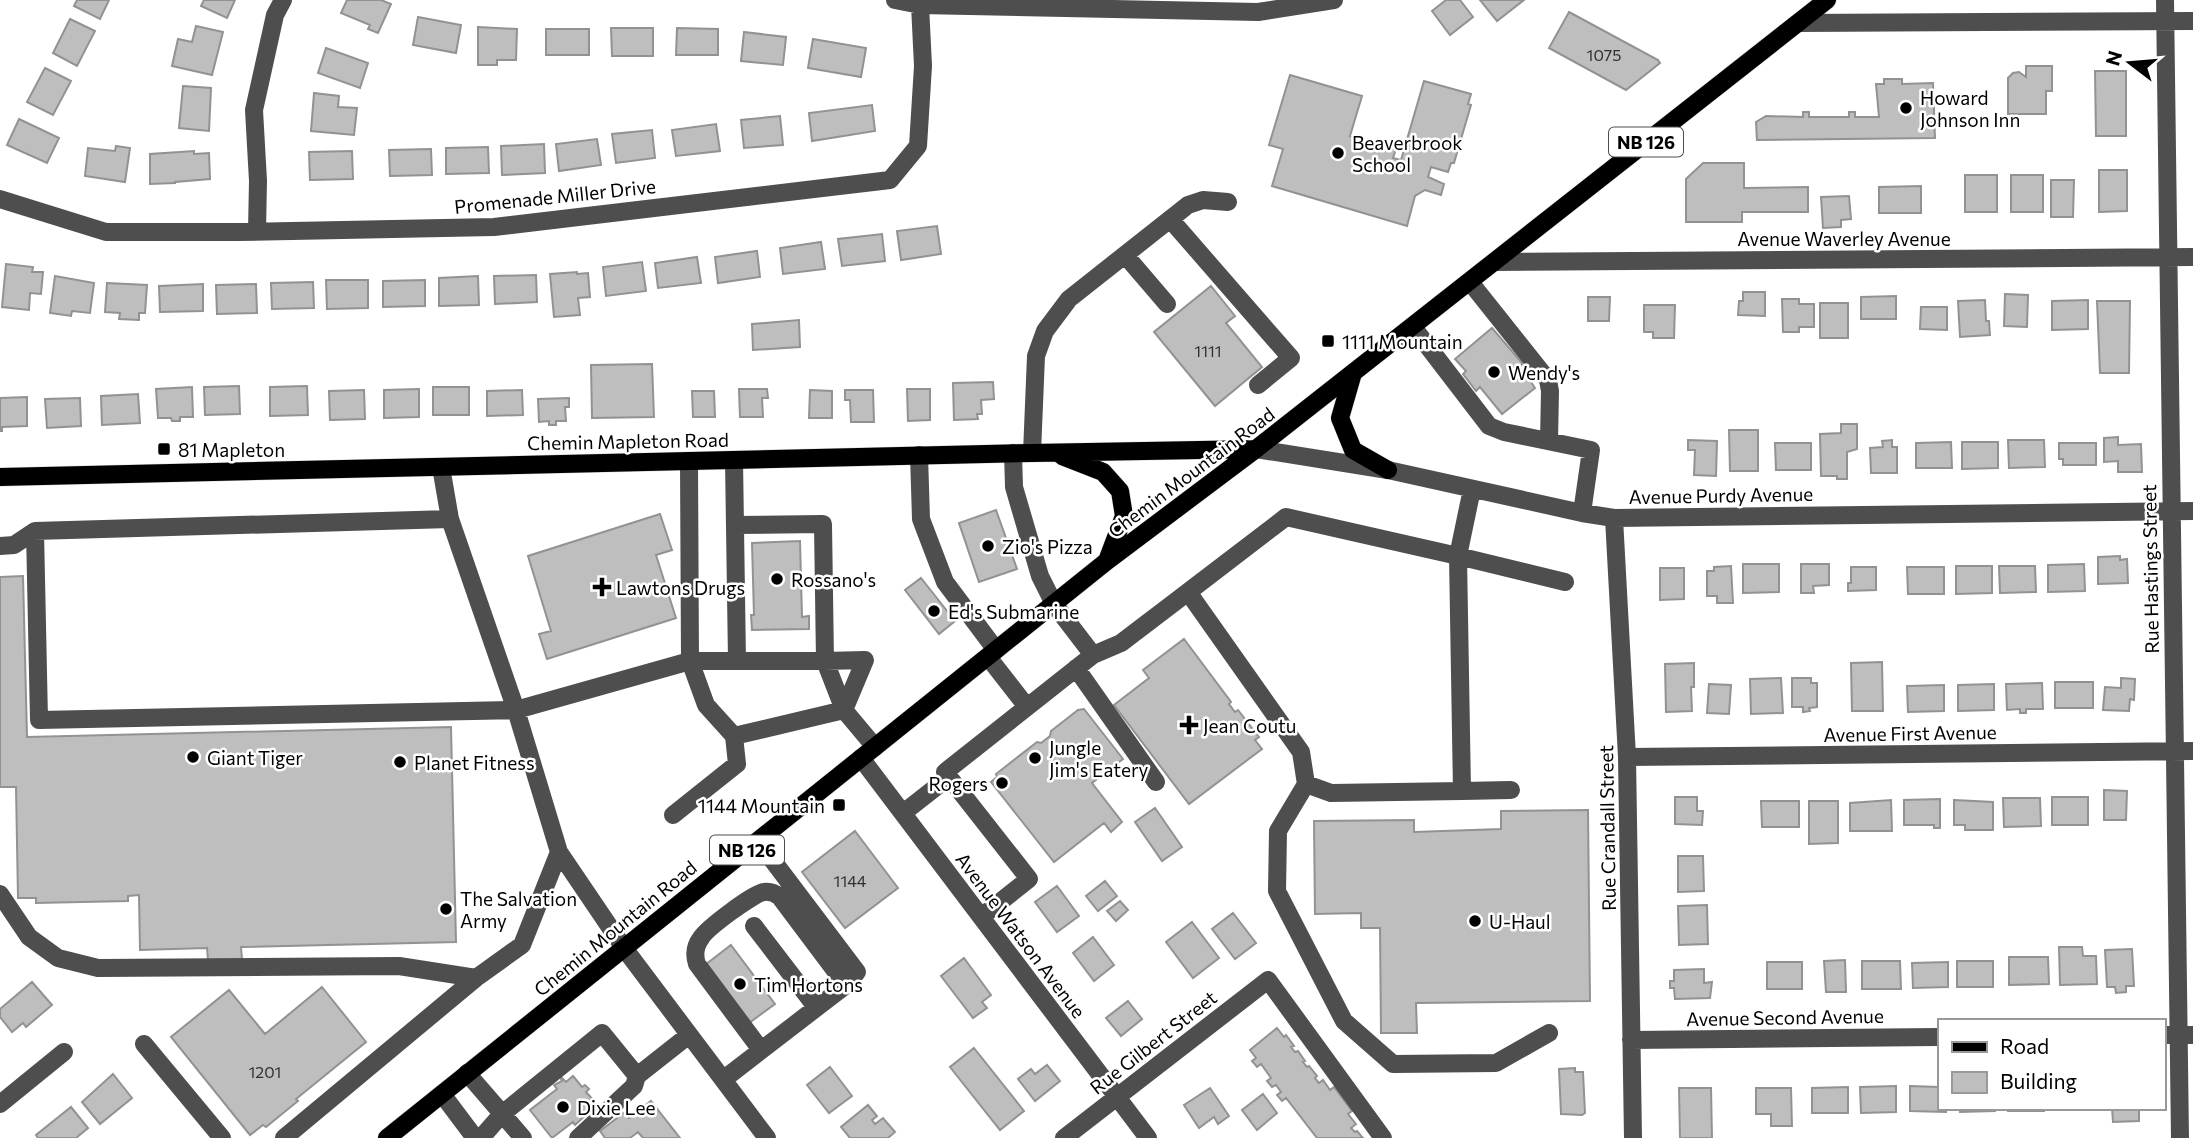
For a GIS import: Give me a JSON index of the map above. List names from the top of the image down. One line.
{"streets":{"main road":["NB 126","Chemin Mapleton Road","Chemin Mountain Road"],"street":["Promenade Miller Drive","Avenue Waverley Avenue","Avenue Purdy Avenue","Rue Hastings Street","Avenue First Avenue","Rue Crandall Street","Avenue Watson Avenue","Avenue Second Avenue","Rue Gilbert Street"]},"crossings":[["Avenue Waverley Avenue","Chemin Mountain Road"],["Avenue Waverley Avenue","Rue Hastings Street"],["Chemin Mapleton Road","Chemin Mountain Road"],["Chemin Mapleton Road","Avenue Purdy Avenue"],["Chemin Mountain Road","Avenue Purdy Avenue"],["Chemin Mountain Road","Avenue Watson Avenue"],["Avenue Purdy Avenue","Rue Hastings Street"],["Avenue Purdy Avenue","Rue Crandall Street"],["Rue Hastings Street","Avenue First Avenue"],["Avenue First Avenue","Rue Crandall Street"],["Rue Crandall Street","Avenue Second Avenue"],["Avenue Watson Avenue","Rue Gilbert Street"]],"places":{"other":["Howard Johnson Inn","Beaverbrook School","Wendy's","Zio's Pizza","Rossano's","Ed's Submarine","Giant Tiger","Jungle Jim's Eatery","Planet Fitness","Rogers","The Salvation Army","U-Haul","Tim Hortons","Dixie Lee"],"transit":["1111 Mountain","81 Mapleton","1144 Mountain"],"health":["Lawtons Drugs","Jean Coutu"]},"house_numbers":["1075","1111","1144","1201"],"legend":["Road","Building"],"north":"left"}
